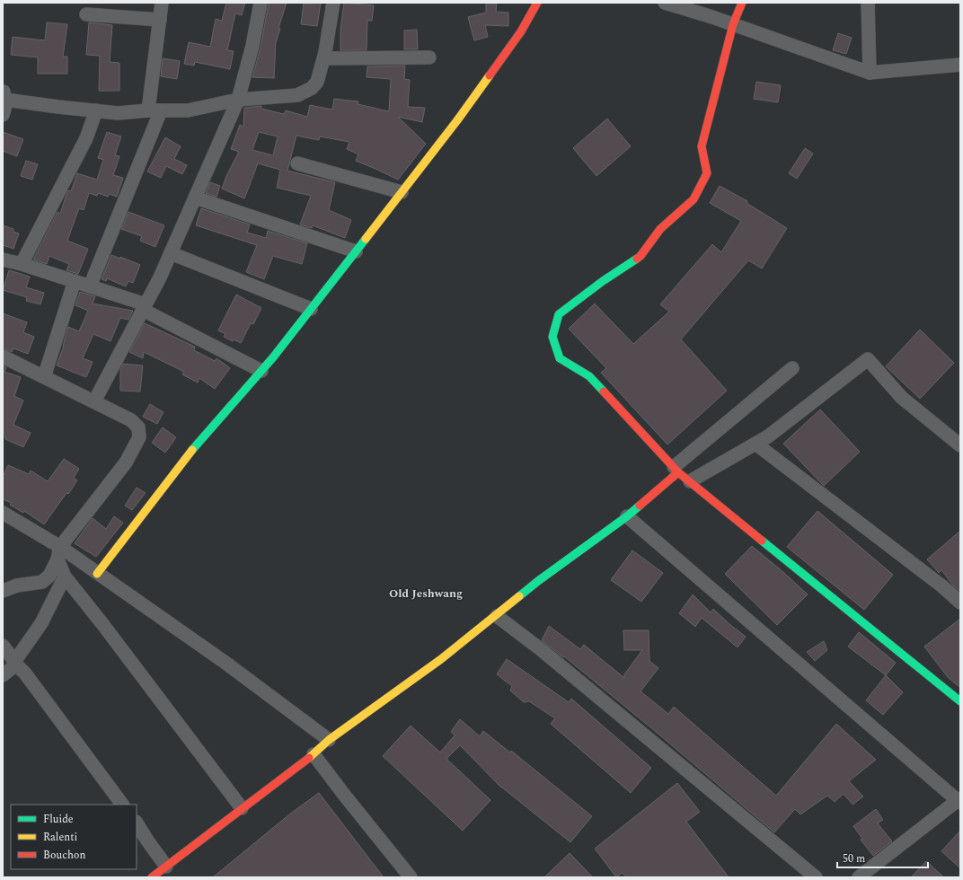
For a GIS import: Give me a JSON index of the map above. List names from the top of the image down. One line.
{"districts":["Old Jeshwang"],"legend":["Fluide","Ralenti","Bouchon"],"scale_bar":"50 m"}
